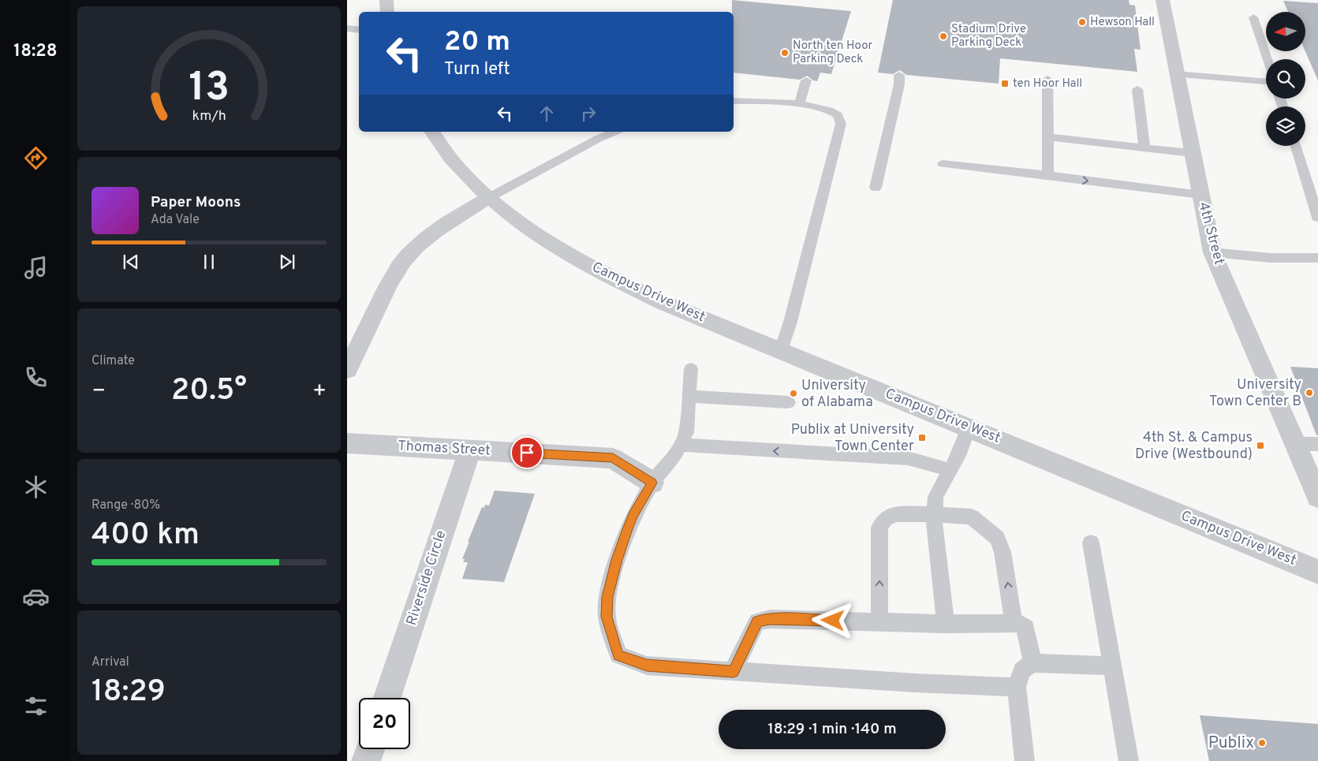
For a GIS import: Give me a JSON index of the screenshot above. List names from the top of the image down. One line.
{"streets":{"street":["4th Street","Campus Drive West","Thomas Street","Riverside Circle"]},"crossings":[["Thomas Street","Riverside Circle"]],"places":{"other":["Hewson Hall","Stadium Drive Parking Deck","North ten Hoor Parking Deck","University Town Center B","University of Alabama","Publix"],"transit":["ten Hoor Hall","Publix at University Town Center","4th St. & Campus Drive (Westbound)"]},"north":"left","page":{"tabs":"18:28","turn":["20 m","Turn left"],"song":["Paper Moons","Ada Vale"],"tile":["Climate",["Range · 80%","400 km"],["Arrival","18:29"]],"heat":["−","20.5°","+"],"limit":"20","trip":"18:29 · 1 min · 140 m","gauge":["13","km/h"]}}
